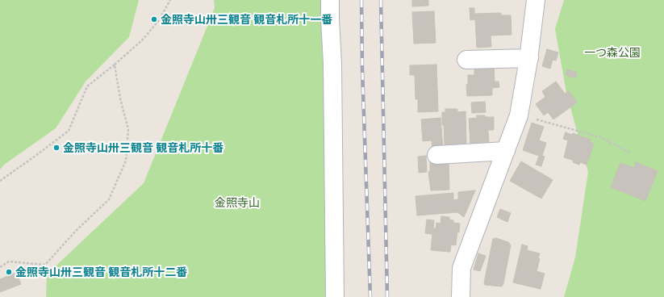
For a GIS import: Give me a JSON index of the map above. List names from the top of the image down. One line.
{"parks":["一つ森公園","金照寺山"],"places":["金照寺山卅三観音 観音札所十一番","金照寺山卅三観音 観音札所十番","金照寺山卅三観音 観音札所十二番"]}
